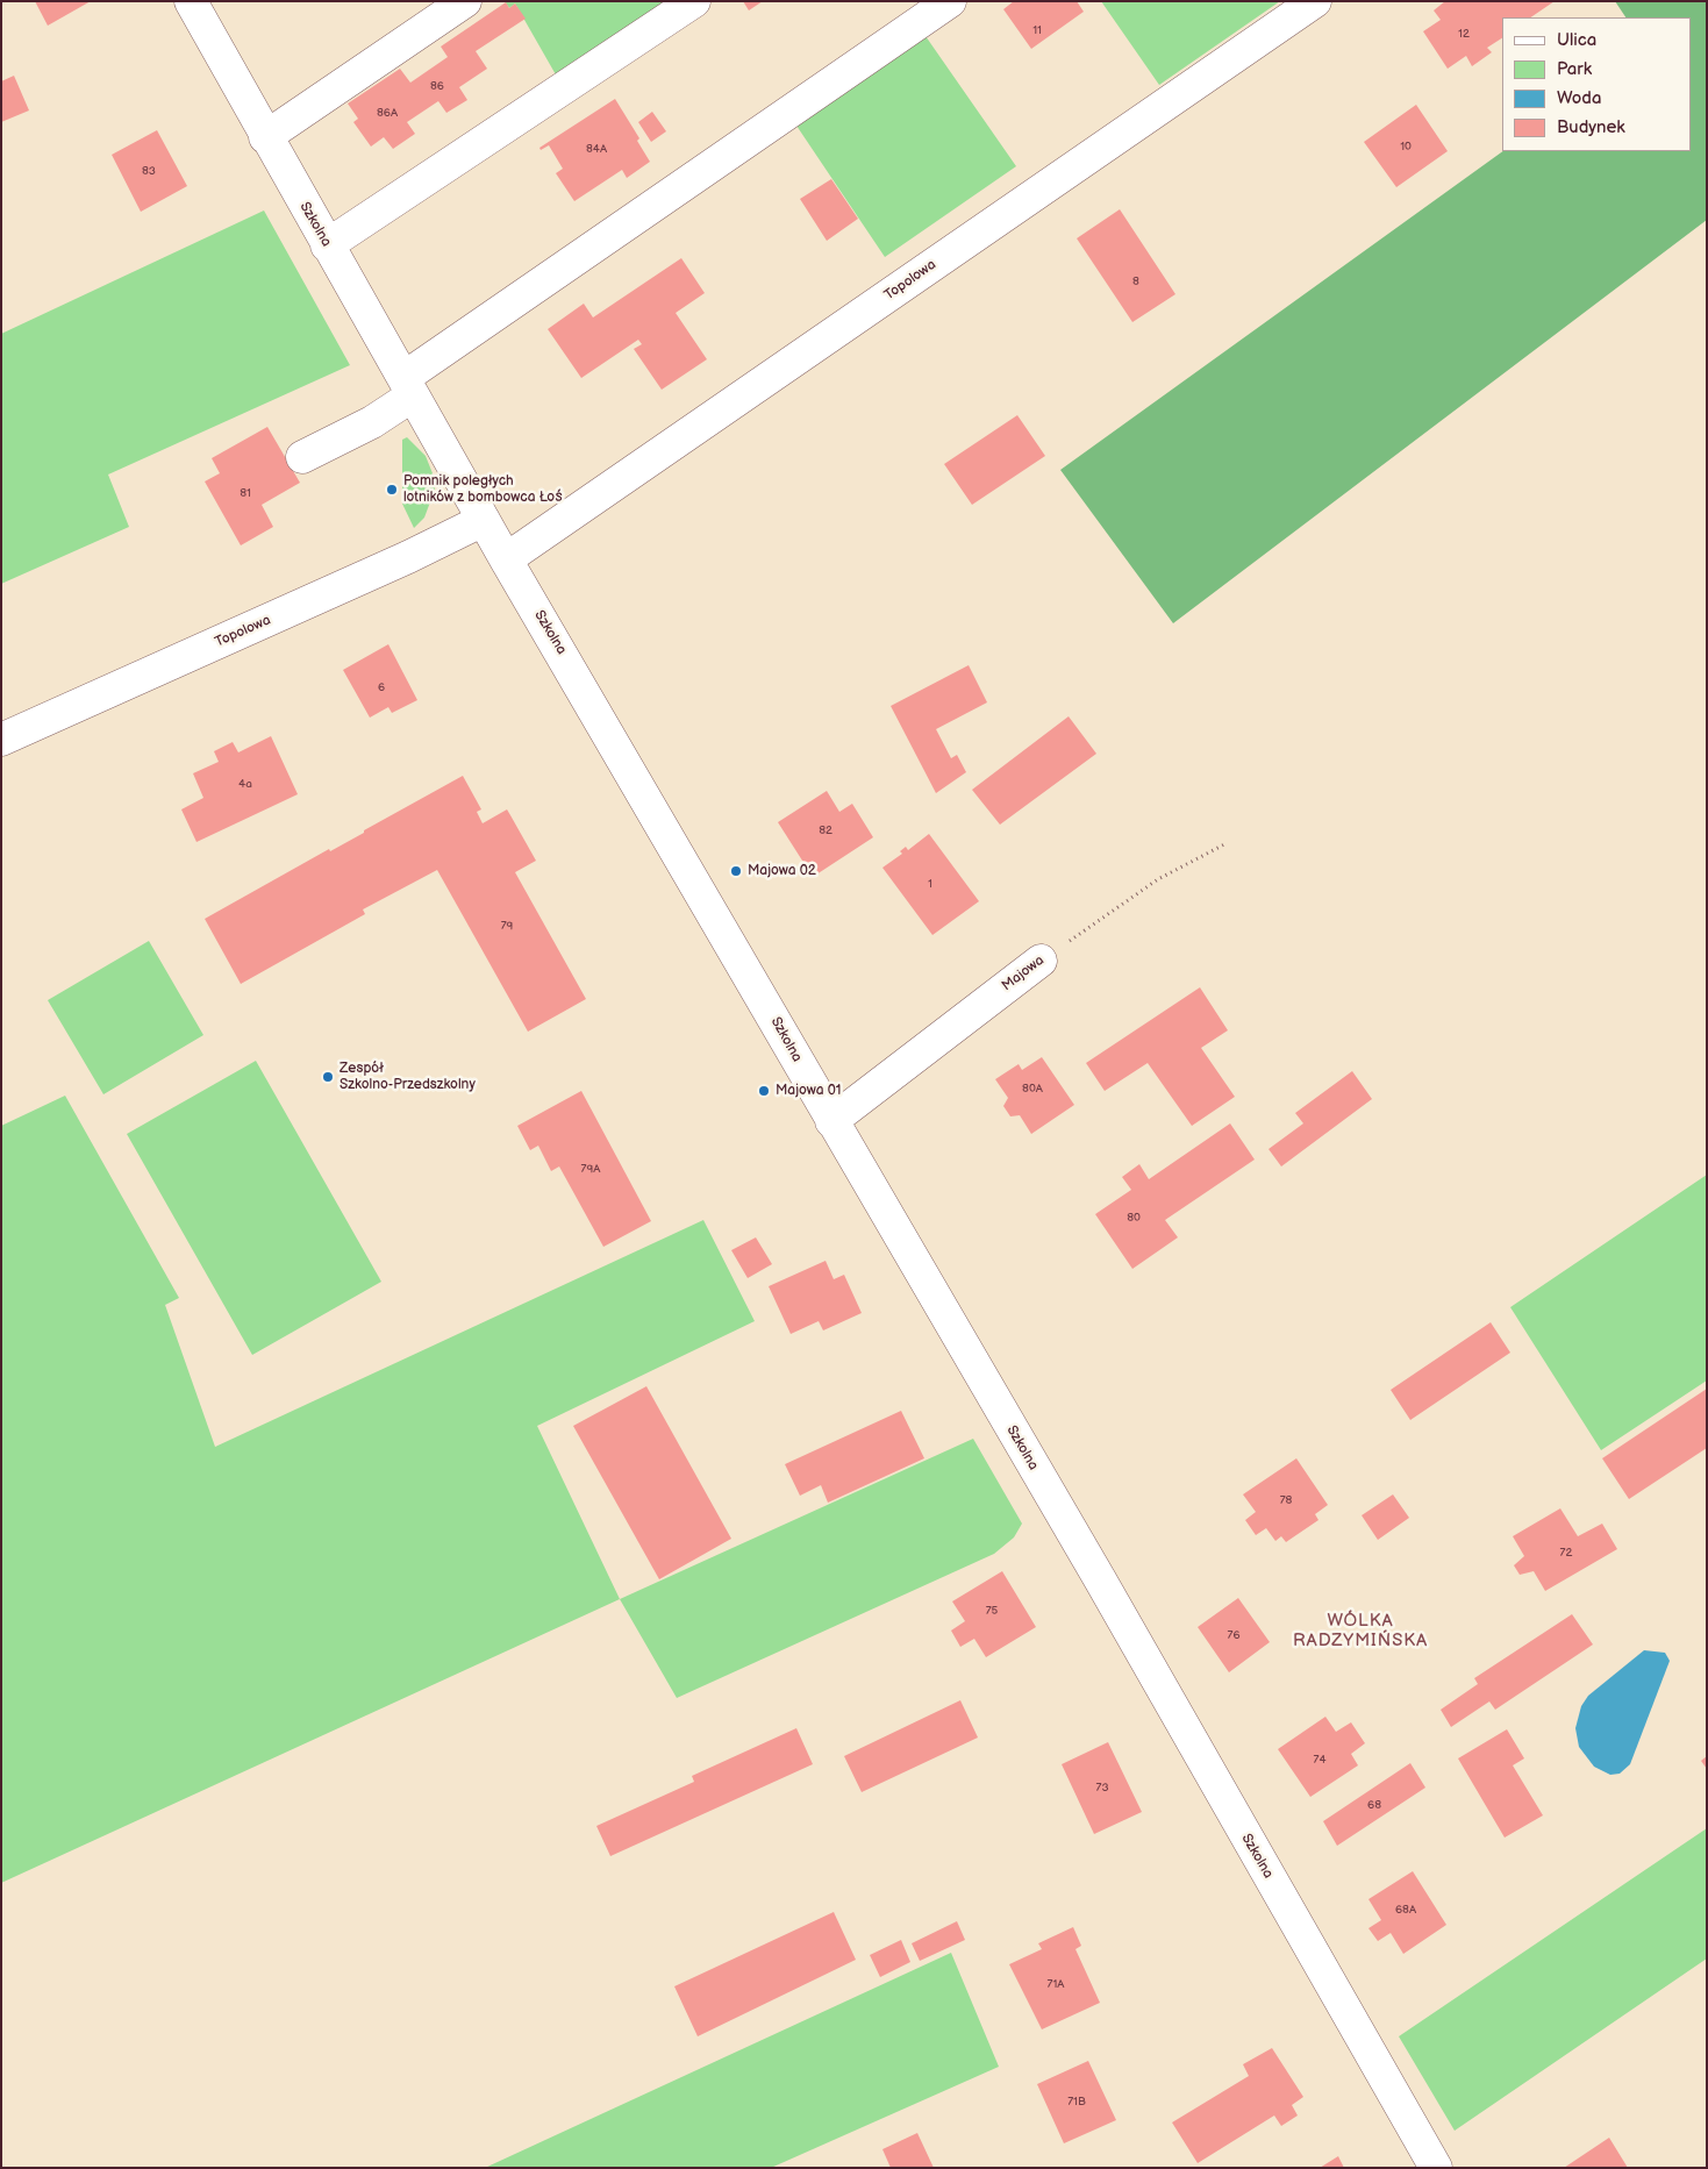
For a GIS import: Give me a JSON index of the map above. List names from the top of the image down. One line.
{"streets":{"street":["Szkolna","Topolowa","Majowa"]},"crossings":[["Szkolna","Topolowa"],["Szkolna","Majowa"]],"districts":["WÓLKA RADZYMIŃSKA"],"places":["Pomnik poległych lotników z bombowca Łoś","Majowa 02","Zespół Szkolno-Przedszkolny","Majowa 01"],"house_numbers":["11","12","86","86A","10","84A","83","8","81","6","4a","82","1","79","80A","79A","80","78","72","75","76","74","73","68","68A","71A","71B"],"legend":["Ulica","Park","Woda","Budynek"]}
